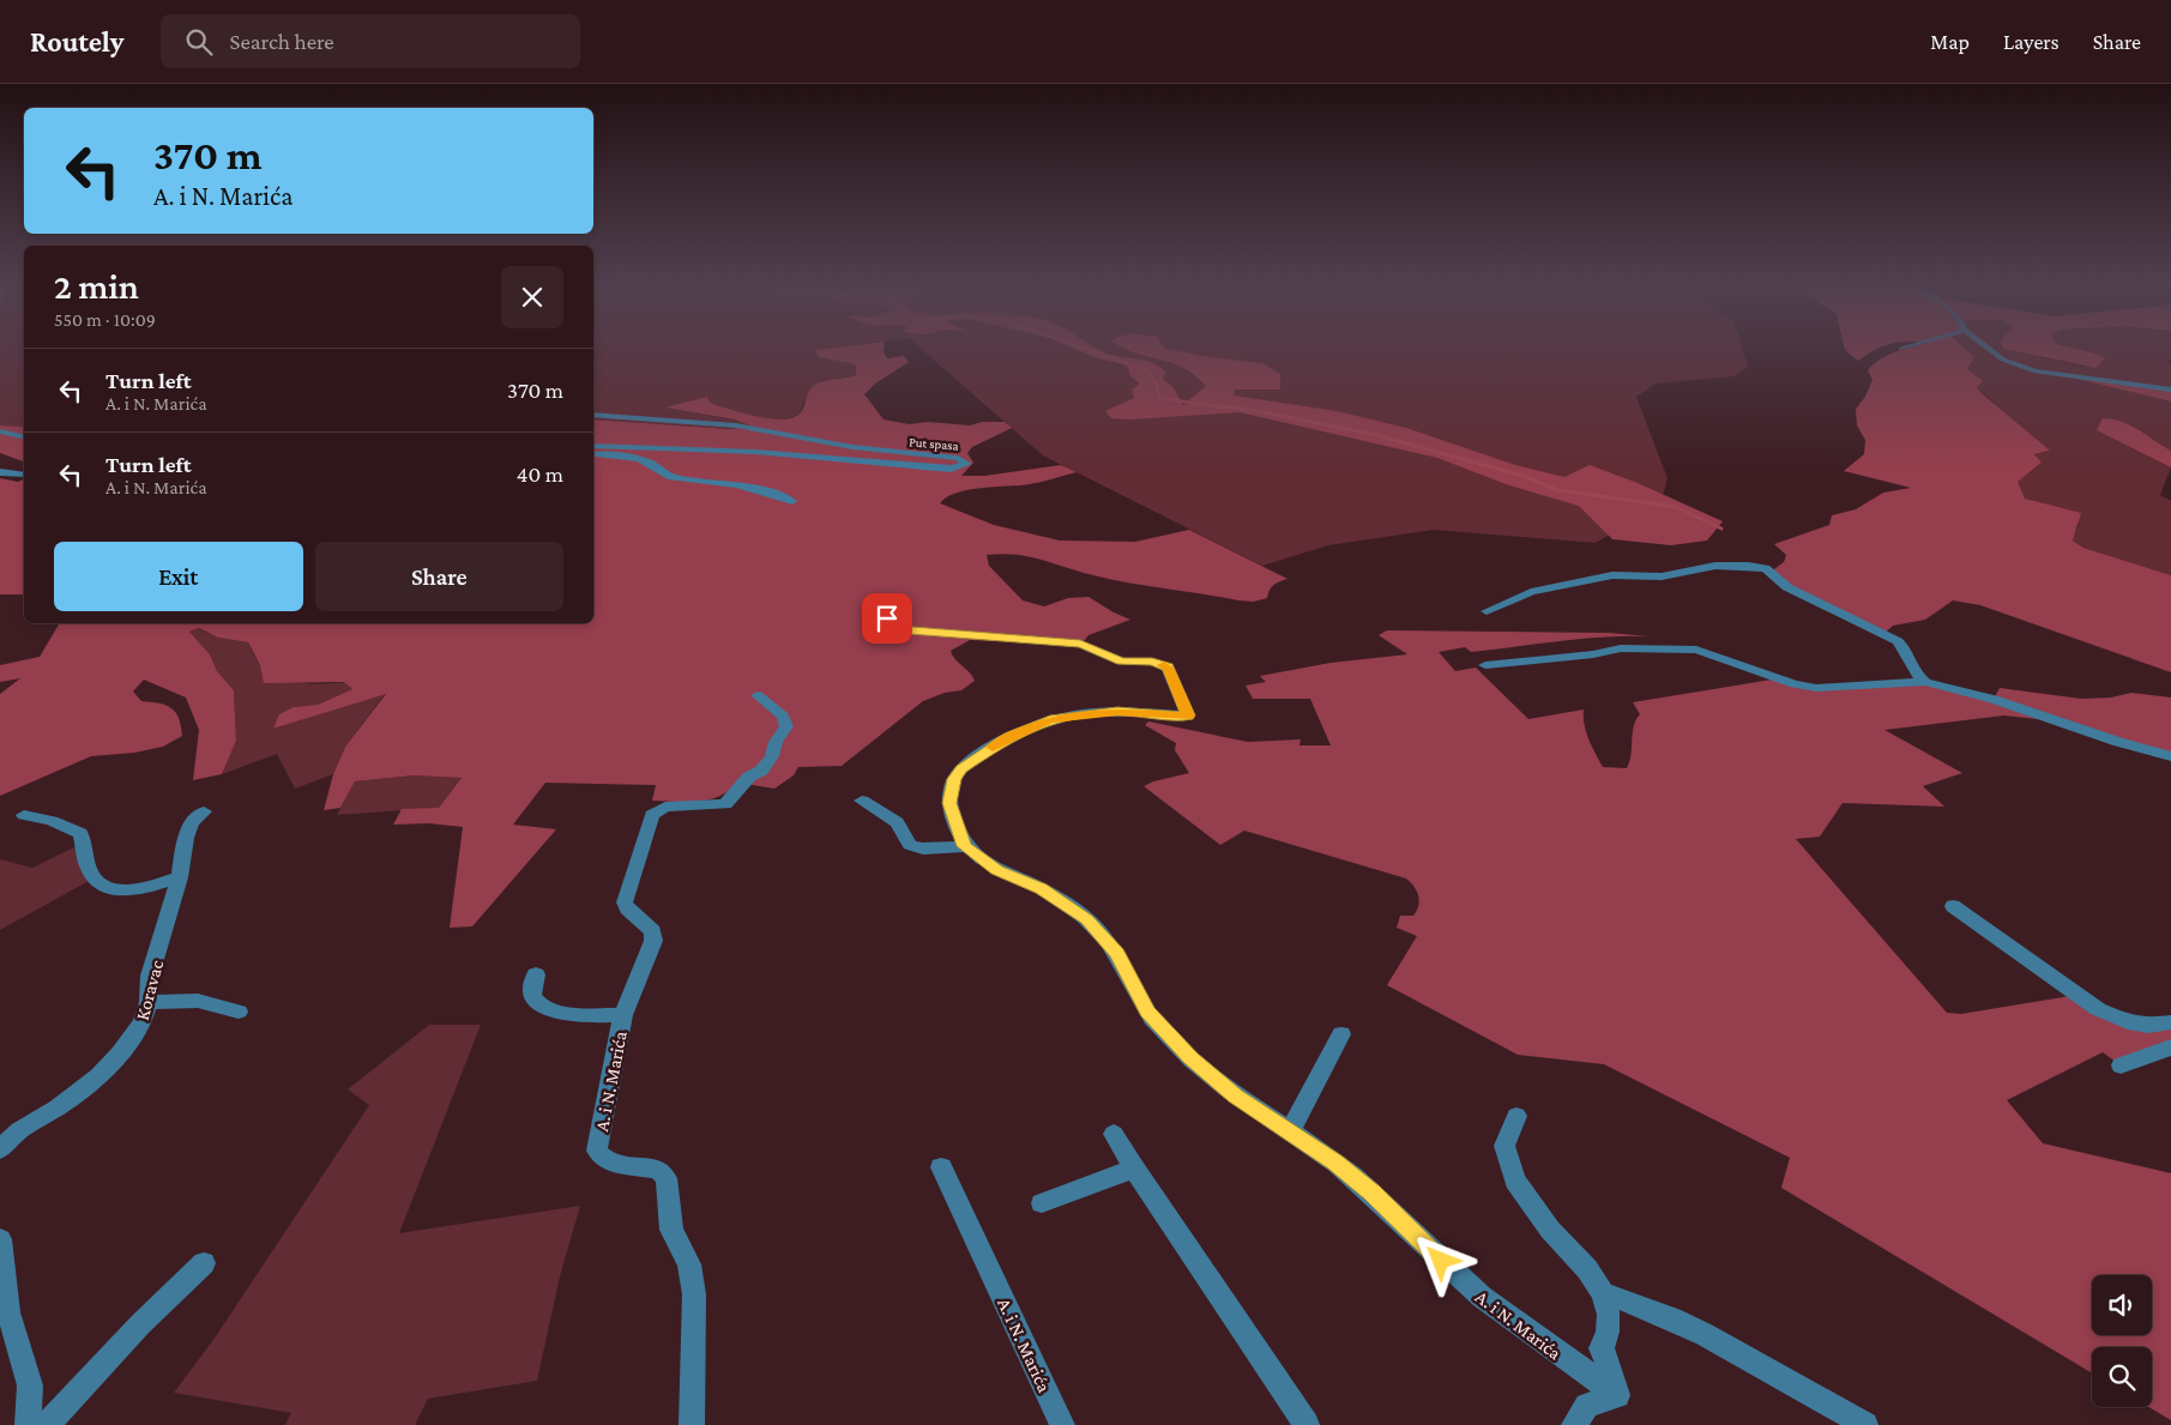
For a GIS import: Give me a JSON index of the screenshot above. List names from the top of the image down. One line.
{"streets":{"street":["Put spasa","Koravac","A. i N. Marića"]},"page":{"header":"Routely","search":"Search here","nav":["Map","Layers","Share"],"turn":["370 m","A. i N. Marića"],"heading":["2 min","550 m · 10:09"],"list":[{"name":"Turn left","note":"A. i N. Marića","value":"370 m"},{"name":"Turn left","note":"A. i N. Marića","value":"40 m"}],"buttons":["Exit","Share"]}}
